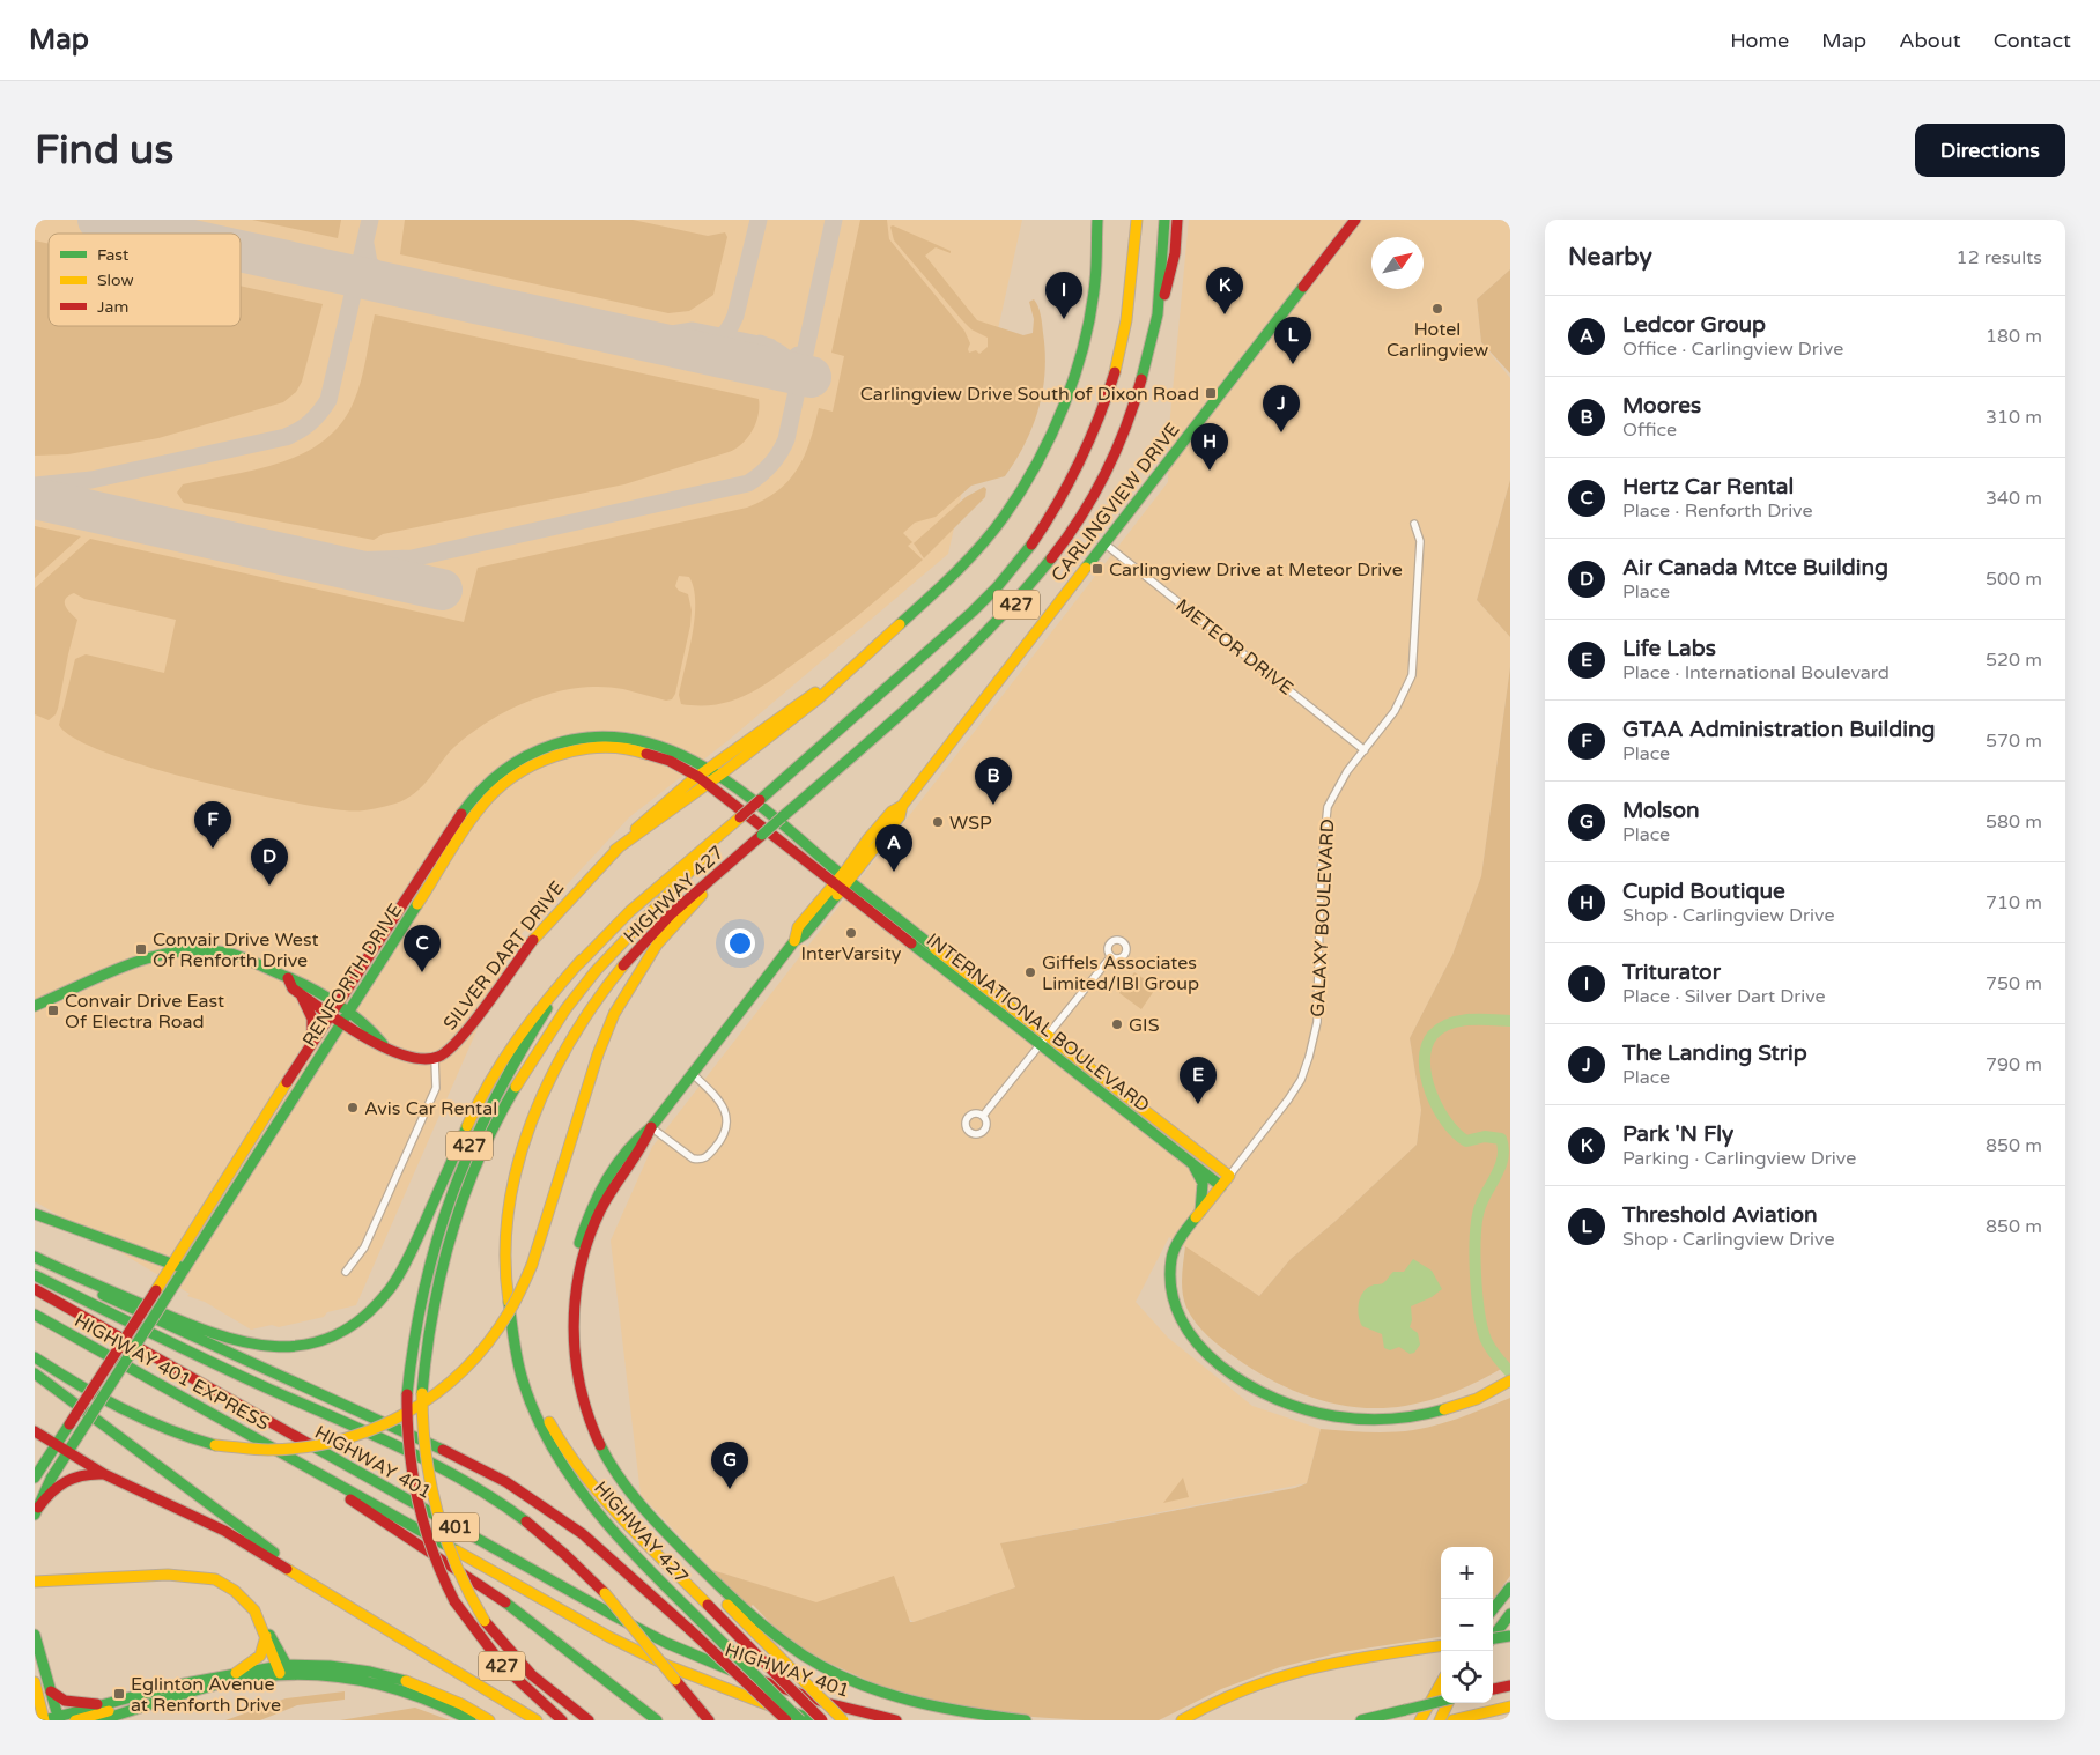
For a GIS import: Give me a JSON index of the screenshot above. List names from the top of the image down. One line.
{"streets":{"main road":["CARLINGVIEW DRIVE","427","HIGHWAY 427","SILVER DART DRIVE","RENFORTH DRIVE","INTERNATIONAL BOULEVARD","HIGHWAY 401 EXPRESS","HIGHWAY 401","401"],"street":["METEOR DRIVE","GALAXY BOULEVARD"]},"crossings":[["CARLINGVIEW DRIVE","METEOR DRIVE"],["CARLINGVIEW DRIVE","RENFORTH DRIVE"],["CARLINGVIEW DRIVE","INTERNATIONAL BOULEVARD"],["METEOR DRIVE","GALAXY BOULEVARD"],["GALAXY BOULEVARD","INTERNATIONAL BOULEVARD"],["SILVER DART DRIVE","RENFORTH DRIVE"],["RENFORTH DRIVE","INTERNATIONAL BOULEVARD"],["HIGHWAY 401 EXPRESS","HIGHWAY 401"]],"places":{"other":["Hotel Carlingview","WSP","InterVarsity","Giffels Associates Limited/IBI Group","GIS","Avis Car Rental"],"transit":["Carlingview Drive South of Dixon Road","Carlingview Drive at Meteor Drive","Convair Drive West Of Renforth Drive","Convair Drive East Of Electra Road","Eglinton Avenue at Renforth Drive"]},"legend":["Fast","Slow","Jam"],"north":"top right","page":{"header":"Map","nav":["Home","Map","About","Contact"],"buttons":"Directions","title":"Find us","heading":["Nearby","12 results"],"pins":["K","I","L","J","H","B","F","A","D","C","E","G"],"list":[{"mark":"A","name":"Ledcor Group","note":"Office · Carlingview Drive","value":"180 m"},{"mark":"B","name":"Moores","note":"Office","value":"310 m"},{"mark":"C","name":"Hertz Car Rental","note":"Place · Renforth Drive","value":"340 m"},{"mark":"D","name":"Air Canada Mtce Building","note":"Place","value":"500 m"},{"mark":"E","name":"Life Labs","note":"Place · International Boulevard","value":"520 m"},{"mark":"F","name":"GTAA Administration Building","note":"Place","value":"570 m"},{"mark":"G","name":"Molson","note":"Place","value":"580 m"},{"mark":"H","name":"Cupid Boutique","note":"Shop · Carlingview Drive","value":"710 m"},{"mark":"I","name":"Triturator","note":"Place · Silver Dart Drive","value":"750 m"},{"mark":"J","name":"The Landing Strip","note":"Place","value":"790 m"},{"mark":"K","name":"Park 'N Fly","note":"Parking · Carlingview Drive","value":"850 m"},{"mark":"L","name":"Threshold Aviation","note":"Shop · Carlingview Drive","value":"850 m"}],"map_buttons":["+","−"]}}
